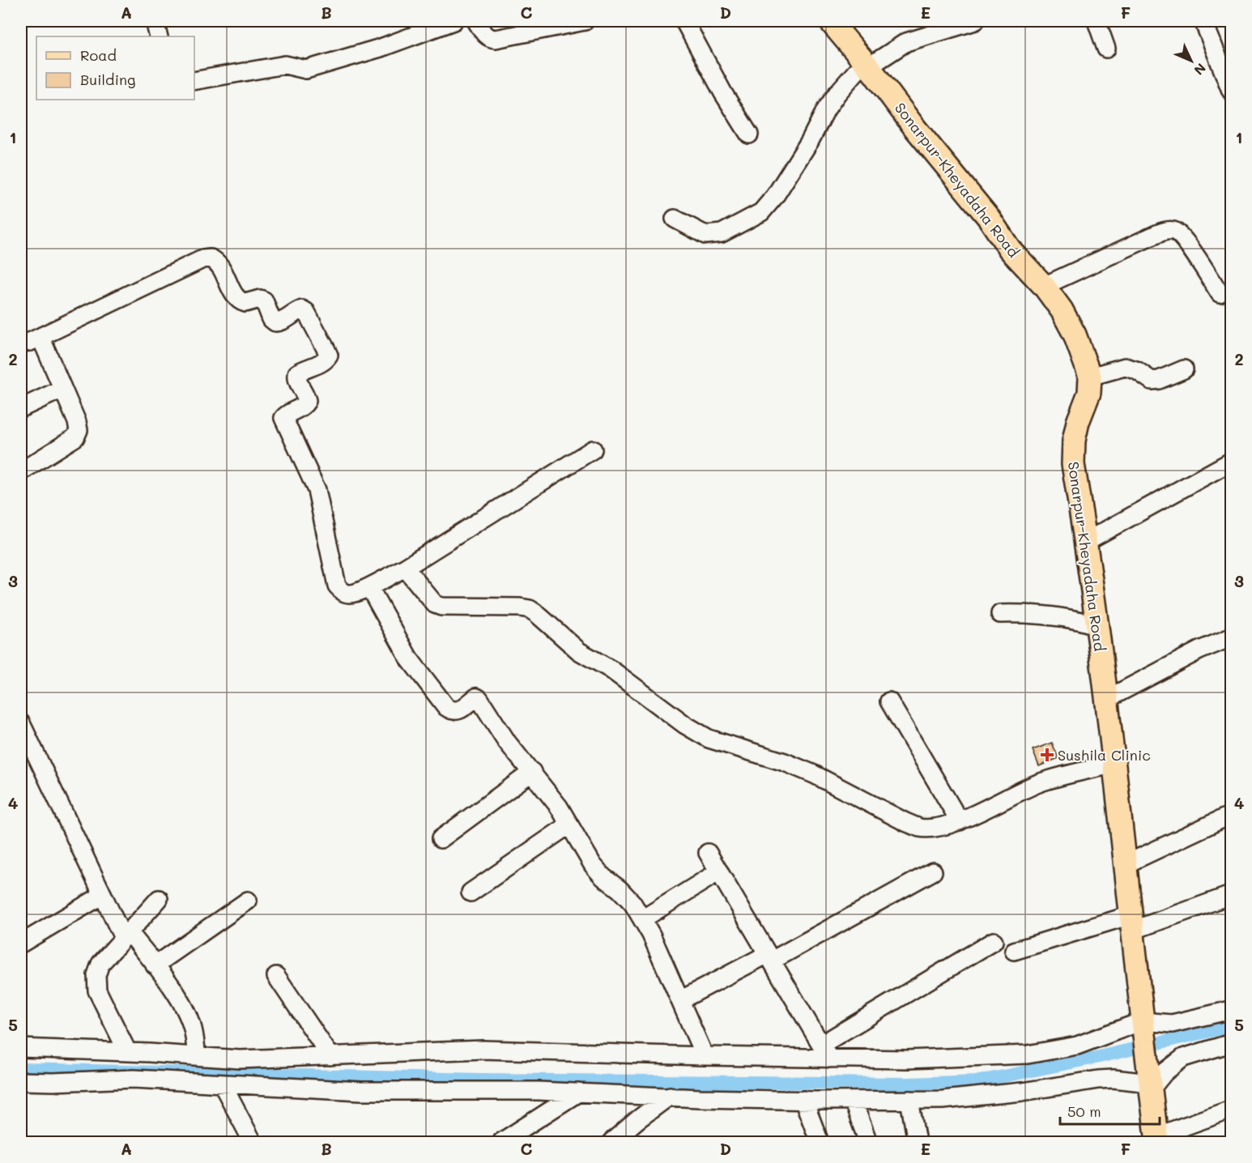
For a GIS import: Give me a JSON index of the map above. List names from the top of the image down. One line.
{"streets":{"main road":["Sonarpur-Kheyadaha Road"]},"places":{"health":["Sushila Clinic"]},"legend":["Road","Building"],"scale_bar":"50 m","north":"bottom right","grid":{"columns":["A","B","C","D","E","F"],"rows":["1","2","3","4","5"]}}
